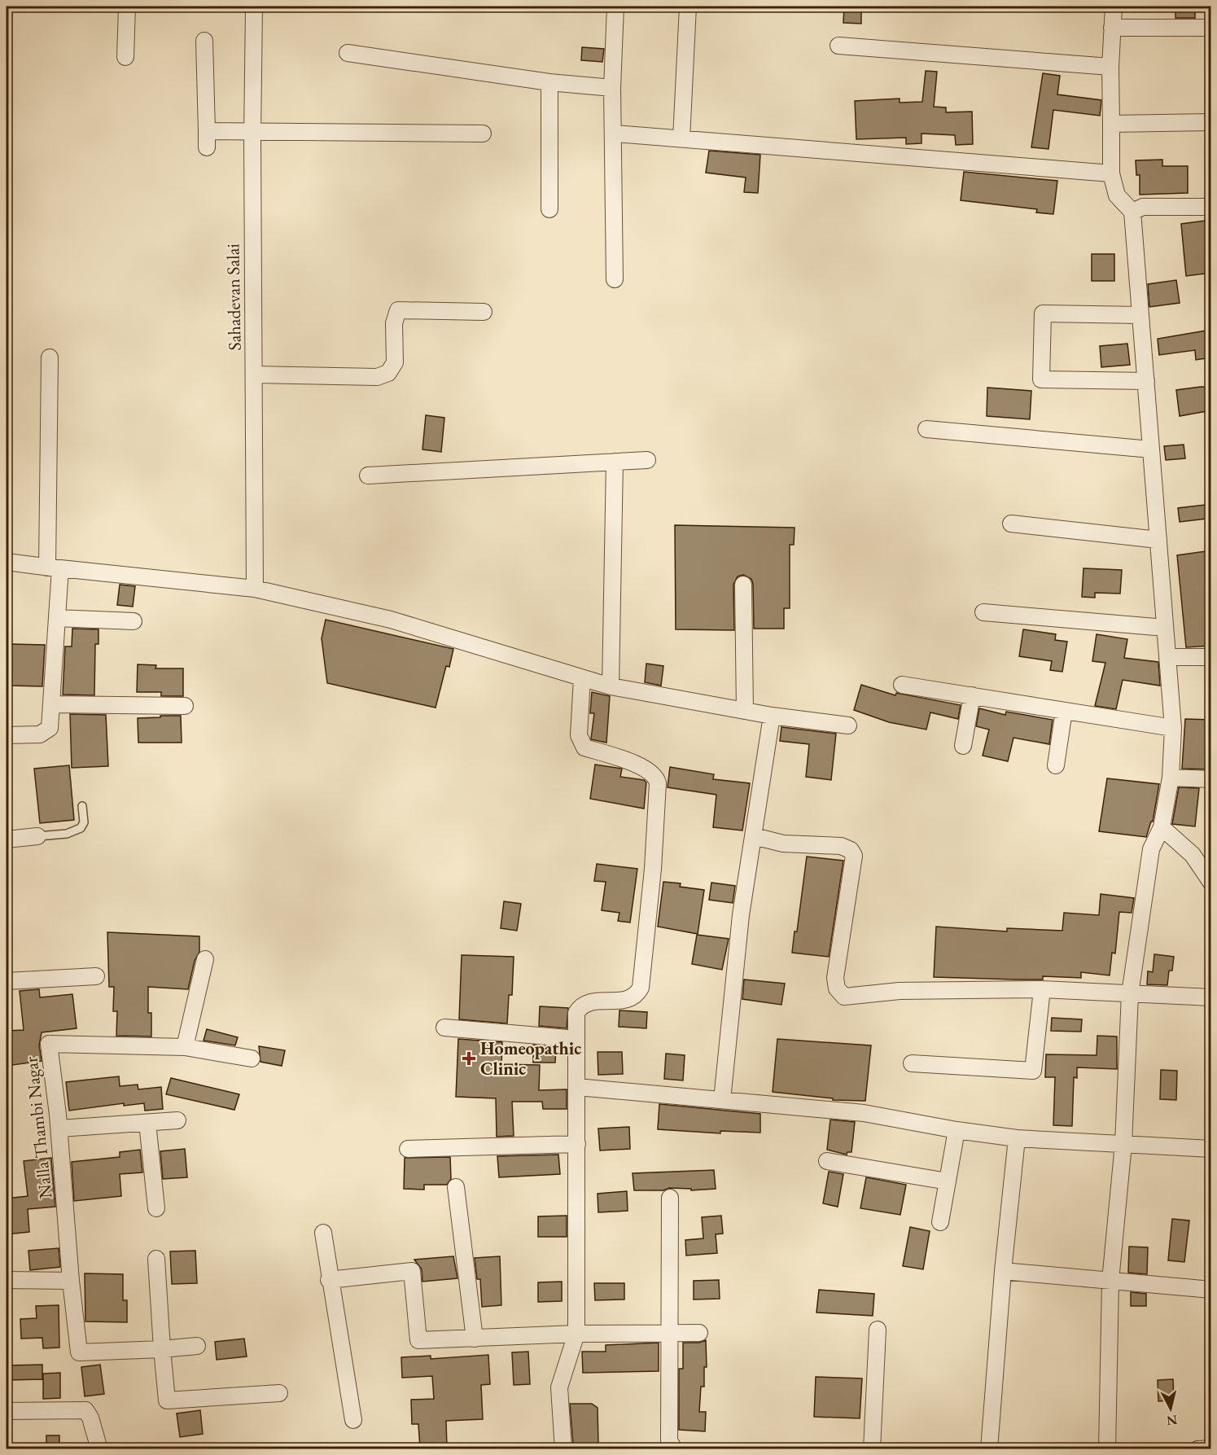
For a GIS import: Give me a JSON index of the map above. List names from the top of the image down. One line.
{"streets":{"street":["Sahadevan Salai","Nalla Thambi Nagar"]},"places":{"health":["Homeopathic Clinic"]},"north":"bottom"}
